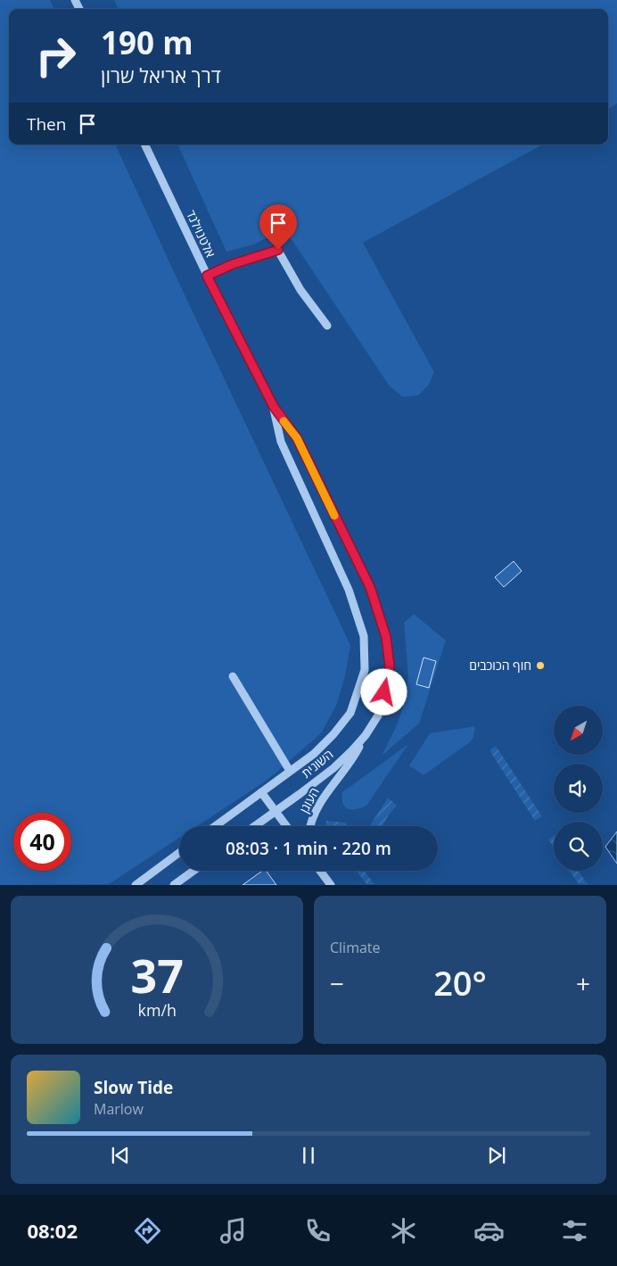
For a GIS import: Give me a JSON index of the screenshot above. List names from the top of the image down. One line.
{"streets":{"street":["אלטנוילנד","השונית","העוגן"]},"crossings":[["אלטנוילנד","השונית"],["השונית","העוגן"]],"places":["חוף הכוכבים"],"north":"bottom left","page":{"turn":["190 m","דרך אריאל שרון"],"then":"Then","limit":"40","trip":"08:03 · 1 min · 220 m","tile":"Climate","heat":["−","20°","+"],"song":["Slow Tide","Marlow"],"tabs":"08:02","gauge":["37","km/h"]}}
